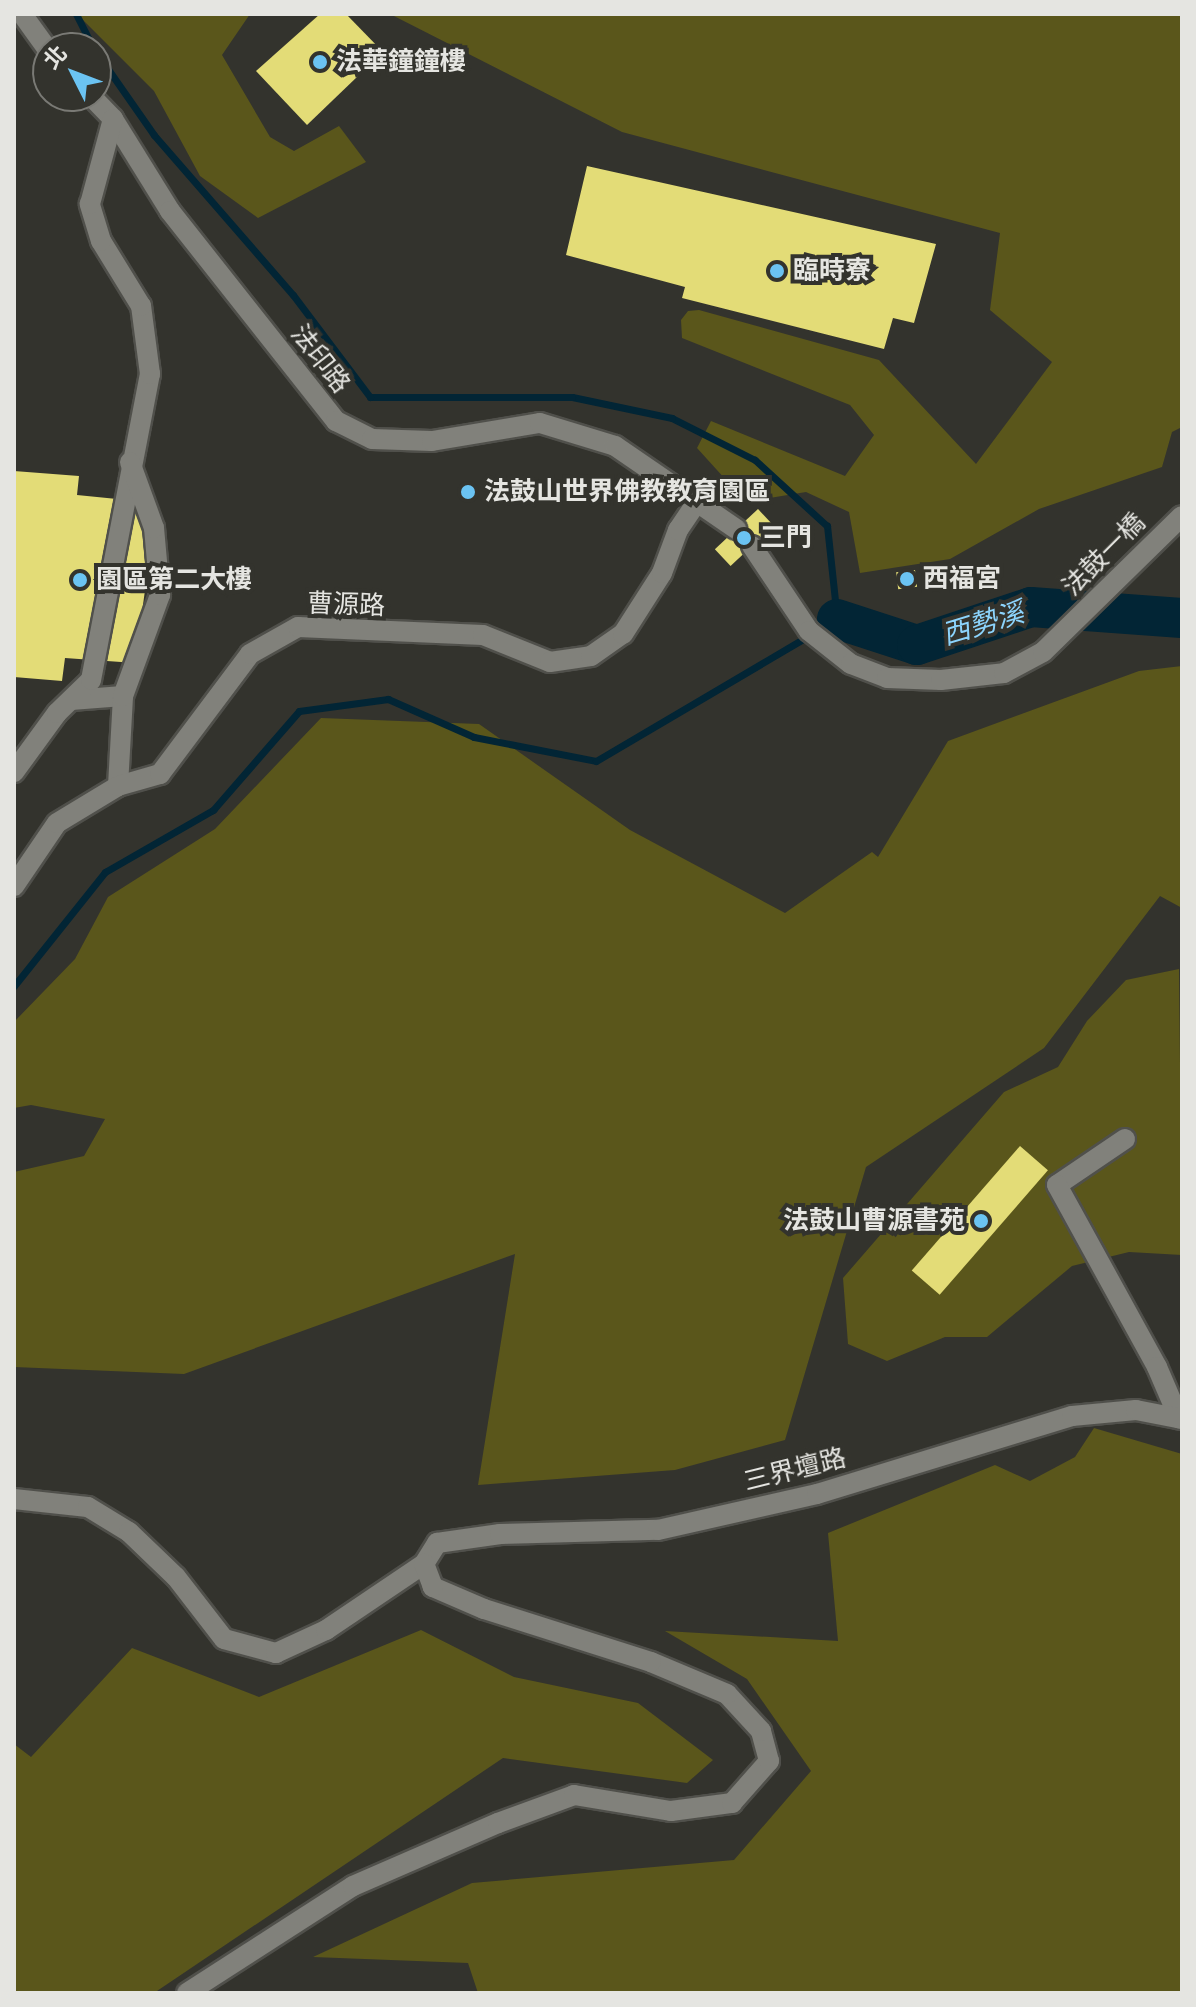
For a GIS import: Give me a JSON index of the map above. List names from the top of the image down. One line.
{"streets":{"street":["法印路","法鼓一橋","曹源路","三界壇路"]},"crossings":[["法印路","曹源路"]],"water":["西勢溪"],"places":["法華鐘鐘樓","臨時寮","法鼓山世界佛教教育園區","三門","西福宮","園區第二大樓","法鼓山曹源書苑"],"north":"top left"}
